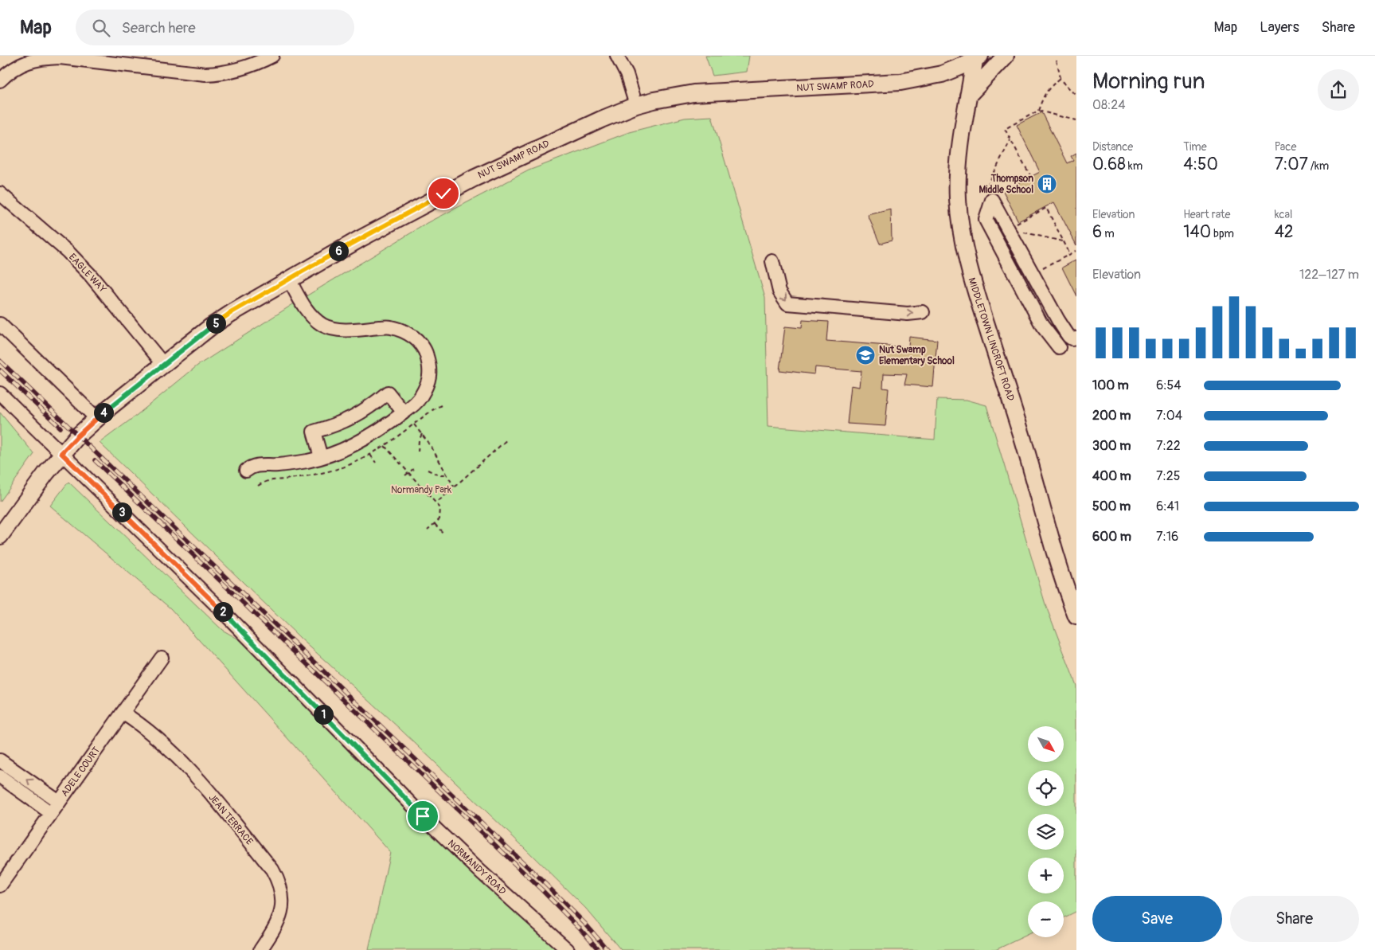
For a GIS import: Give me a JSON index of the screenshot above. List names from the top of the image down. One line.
{"streets":{"main road":["NUT SWAMP ROAD","MIDDLETOWN LINCROFT ROAD"],"street":["EAGLE WAY","ADELE COURT","JEAN TERRACE","NORMANDY ROAD"]},"crossings":[["NUT SWAMP ROAD","EAGLE WAY"],["NUT SWAMP ROAD","MIDDLETOWN LINCROFT ROAD"],["NUT SWAMP ROAD","NORMANDY ROAD"],["ADELE COURT","JEAN TERRACE"]],"parks":["Normandy Park"],"places":{"building":["Thompson Middle School"],"school or university":["Nut Swamp Elementary School"]},"north":"bottom right","page":{"header":"Map","search":"Search here","nav":["Map","Layers","Share"],"heading":["Morning run","08:24"],"stats":[["Distance","0.68 km"],["Time","4:50"],["Pace","7:07 /km"],["Elevation","6 m"],["Heart rate","140 bpm"],["kcal","42"]],"pins":["6","5","4","3","2","1"],"chart":["Elevation","122–127 m"],"list":[{"name":"100 m","note":"6:54"},{"name":"200 m","note":"7:04"},{"name":"300 m","note":"7:22"},{"name":"400 m","note":"7:25"},{"name":"500 m","note":"6:41"},{"name":"600 m","note":"7:16"}],"map_buttons":["+","−"],"buttons":["Save","Share"]}}
